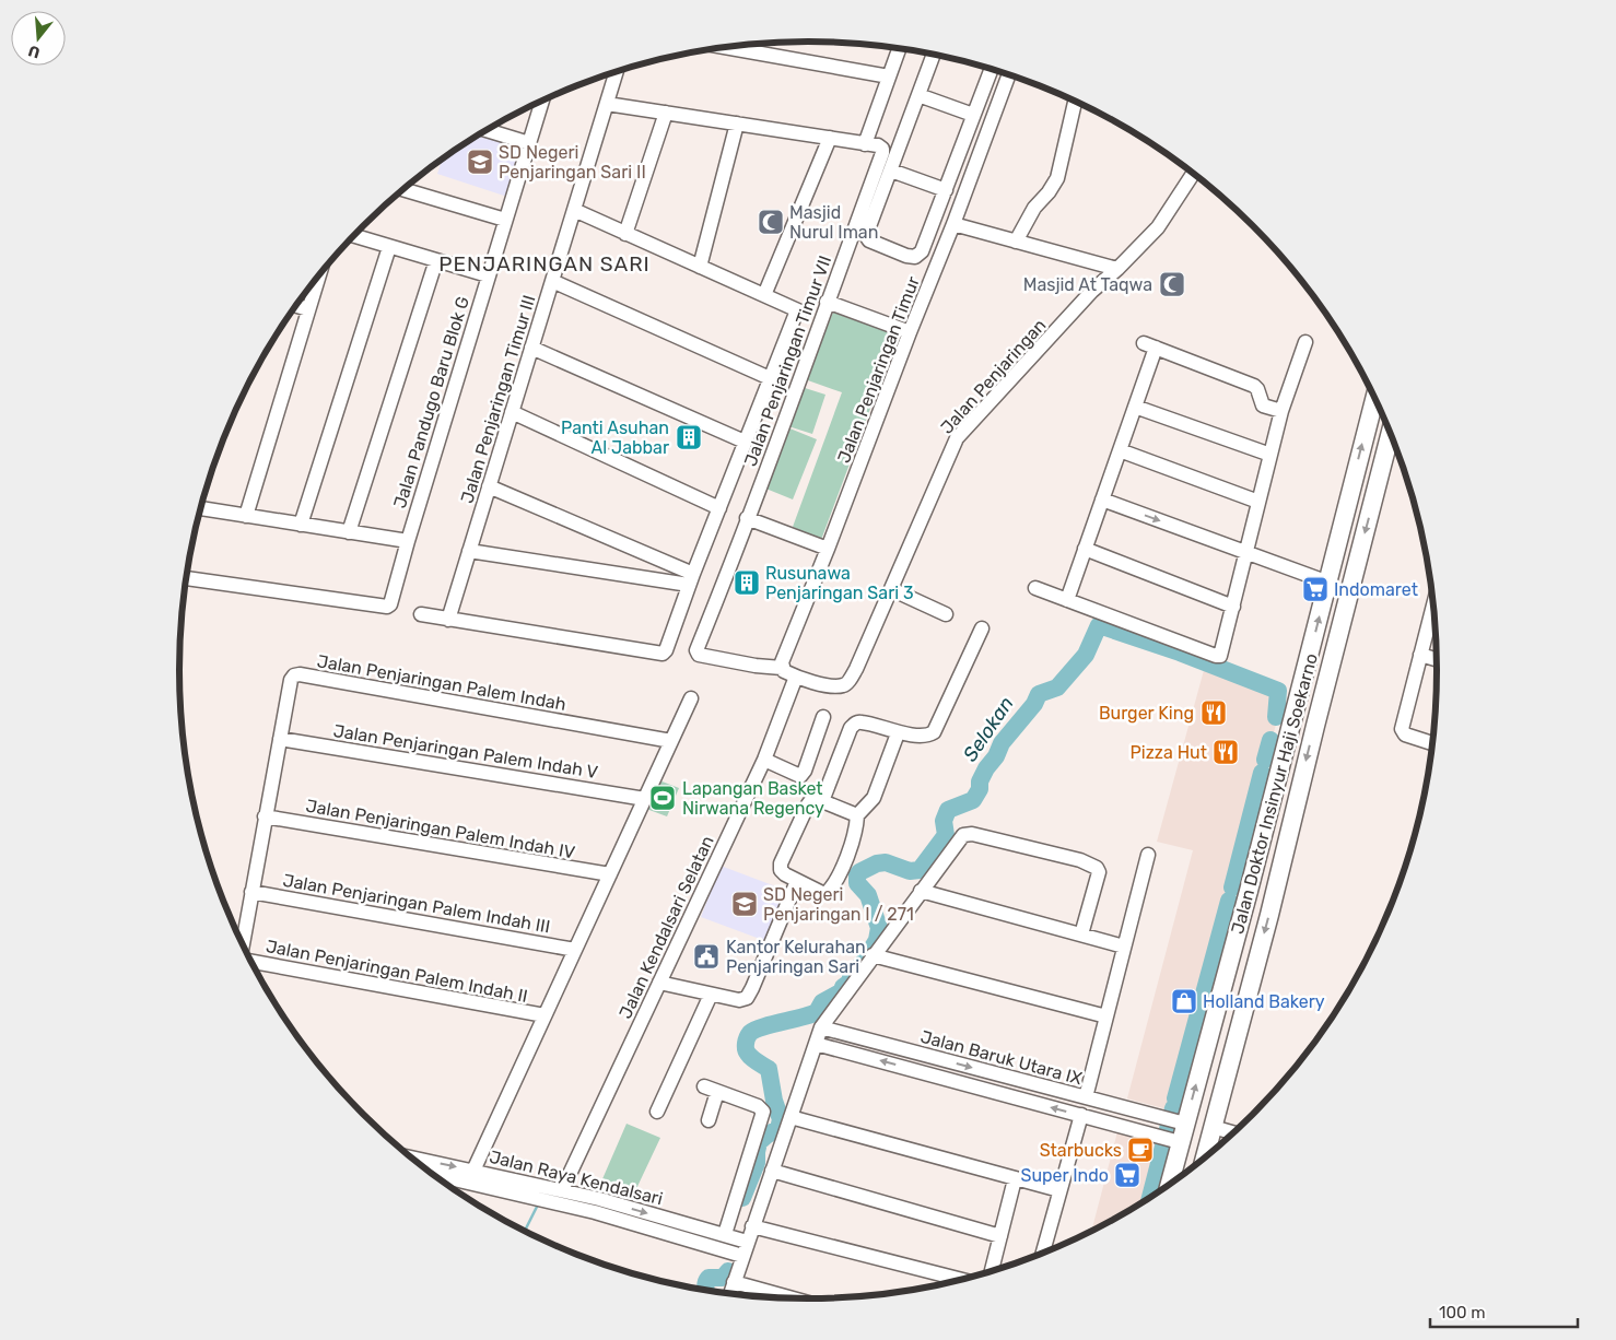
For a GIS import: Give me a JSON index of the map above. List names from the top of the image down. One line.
{"streets":{"main road":["Jalan Doktor Insinyur Haji Soekarno"],"street":["Jalan Penjaringan Timur VII","Jalan Penjaringan Timur","Jalan Penjaringan","Jalan Penjaringan Timur III","Jalan Pandugo Baru Blok G","Jalan Penjaringan Palem Indah","Jalan Penjaringan Palem Indah V","Jalan Penjaringan Palem Indah IV","Jalan Penjaringan Palem Indah III","Jalan Kendalsari Selatan","Jalan Penjaringan Palem Indah II","Jalan Baruk Utara IX","Jalan Raya Kendalsari"]},"crossings":[["Jalan Penjaringan Timur VII","Jalan Penjaringan Timur"],["Jalan Penjaringan","Jalan Kendalsari Selatan"],["Jalan Penjaringan Palem Indah","Jalan Penjaringan Palem Indah V"],["Jalan Penjaringan Palem Indah","Jalan Penjaringan Palem Indah IV"],["Jalan Penjaringan Palem Indah","Jalan Penjaringan Palem Indah III"],["Jalan Doktor Insinyur Haji Soekarno","Jalan Baruk Utara IX"],["Jalan Kendalsari Selatan","Jalan Raya Kendalsari"]],"districts":["PENJARINGAN SARI"],"water":["Selokan"],"places":{"school or university":["SD Negeri Penjaringan Sari II","SD Negeri Penjaringan I / 271"],"mosque":["Masjid Nurul Iman","Masjid At Taqwa"],"building":["Panti Asuhan Al Jabbar","Rusunawa Penjaringan Sari 3"],"supermarket":["Indomaret","Super Indo"],"restaurant":["Burger King","Pizza Hut"],"sports":["Lapangan Basket Nirwana Regency"],"public building":["Kantor Kelurahan Penjaringan Sari"],"shop":["Holland Bakery"],"cafe":["Starbucks"]},"scale_bar":"100 m","north":"bottom"}
